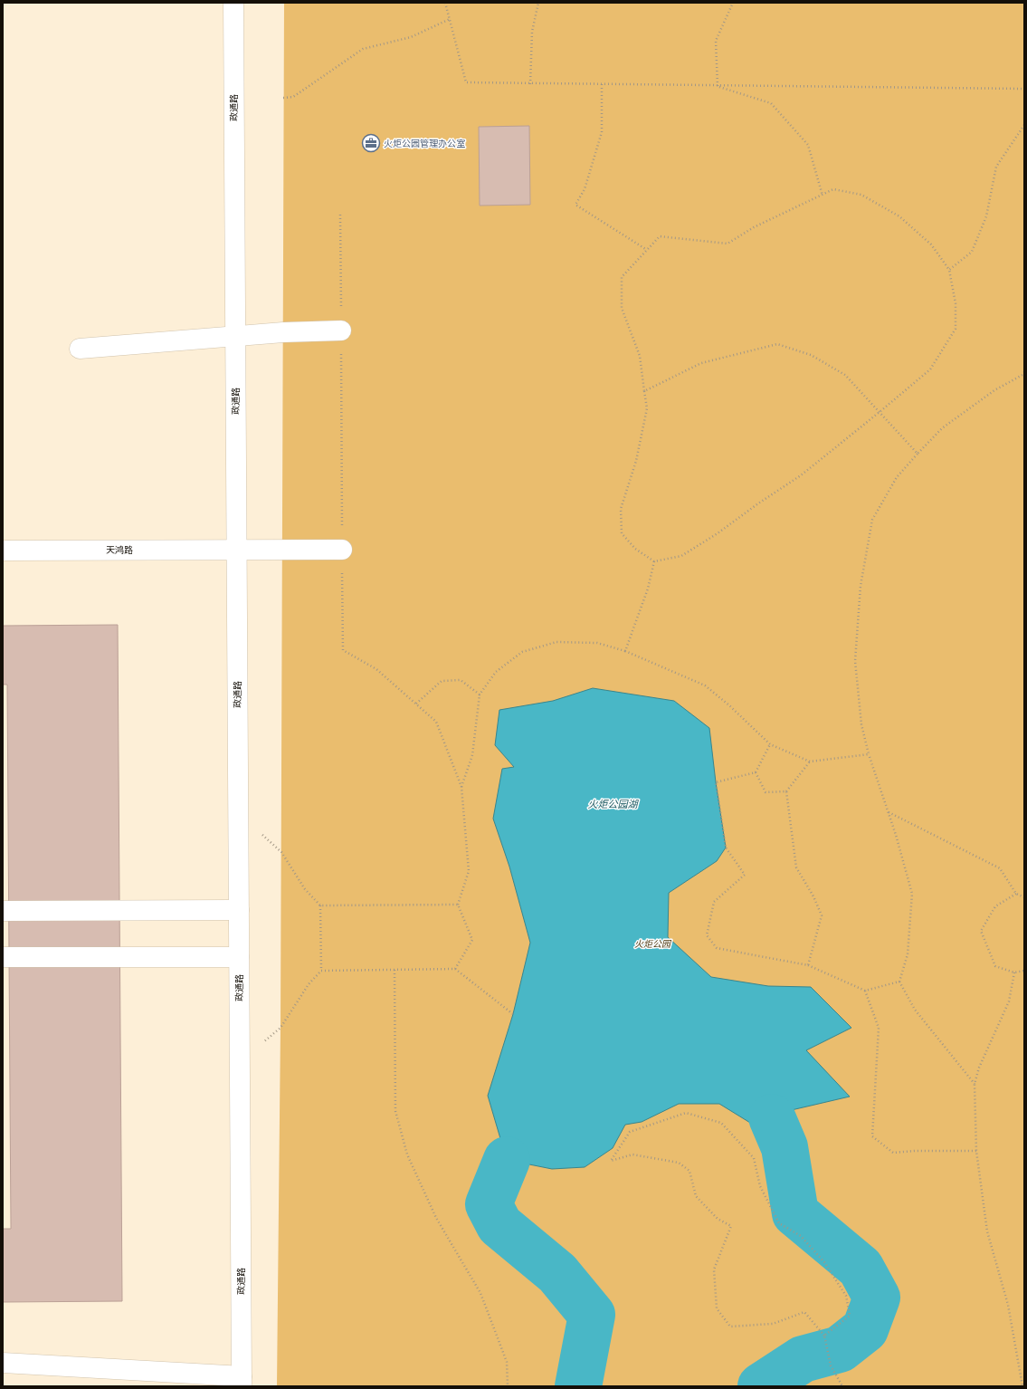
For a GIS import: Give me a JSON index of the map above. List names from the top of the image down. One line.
{"streets":{"street":["政通路","天鸿路"]},"crossings":[["政通路","天鸿路"]],"water":["火炬公园湖"],"parks":["火炬公园"],"places":{"office":["火炬公园管理办公室"]}}
